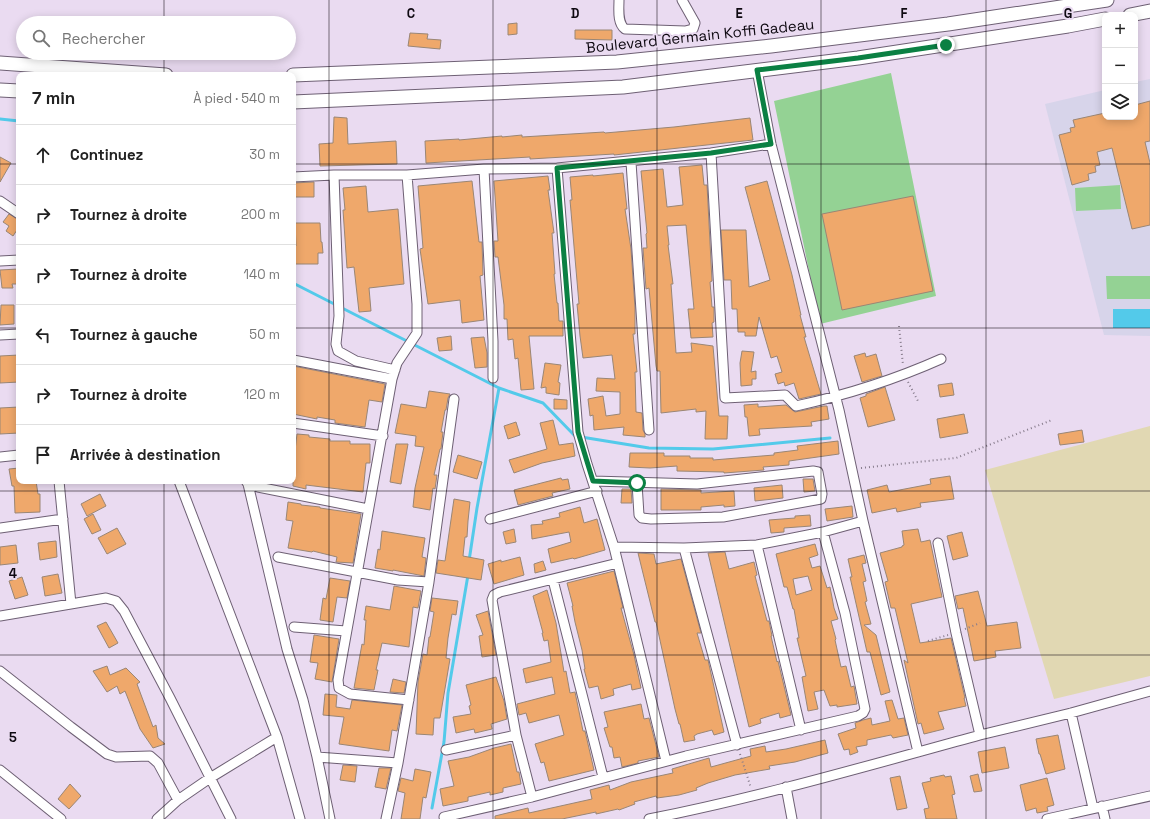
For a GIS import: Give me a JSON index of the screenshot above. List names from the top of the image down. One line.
{"streets":{"main road":["Boulevard Germain Koffi Gadeau"]},"page":{"map_buttons":["+","−"],"search":"Rechercher","heading":["7 min","À pied · 540 m"],"list":[["Continuez","30 m"],["Tournez à droite","200 m"],["Tournez à droite","140 m"],["Tournez à gauche","50 m"],["Tournez à droite","120 m"],"Arrivée à destination"]},"grid":{"columns":["C","D","E","F","G"],"rows":["4","5"]}}
